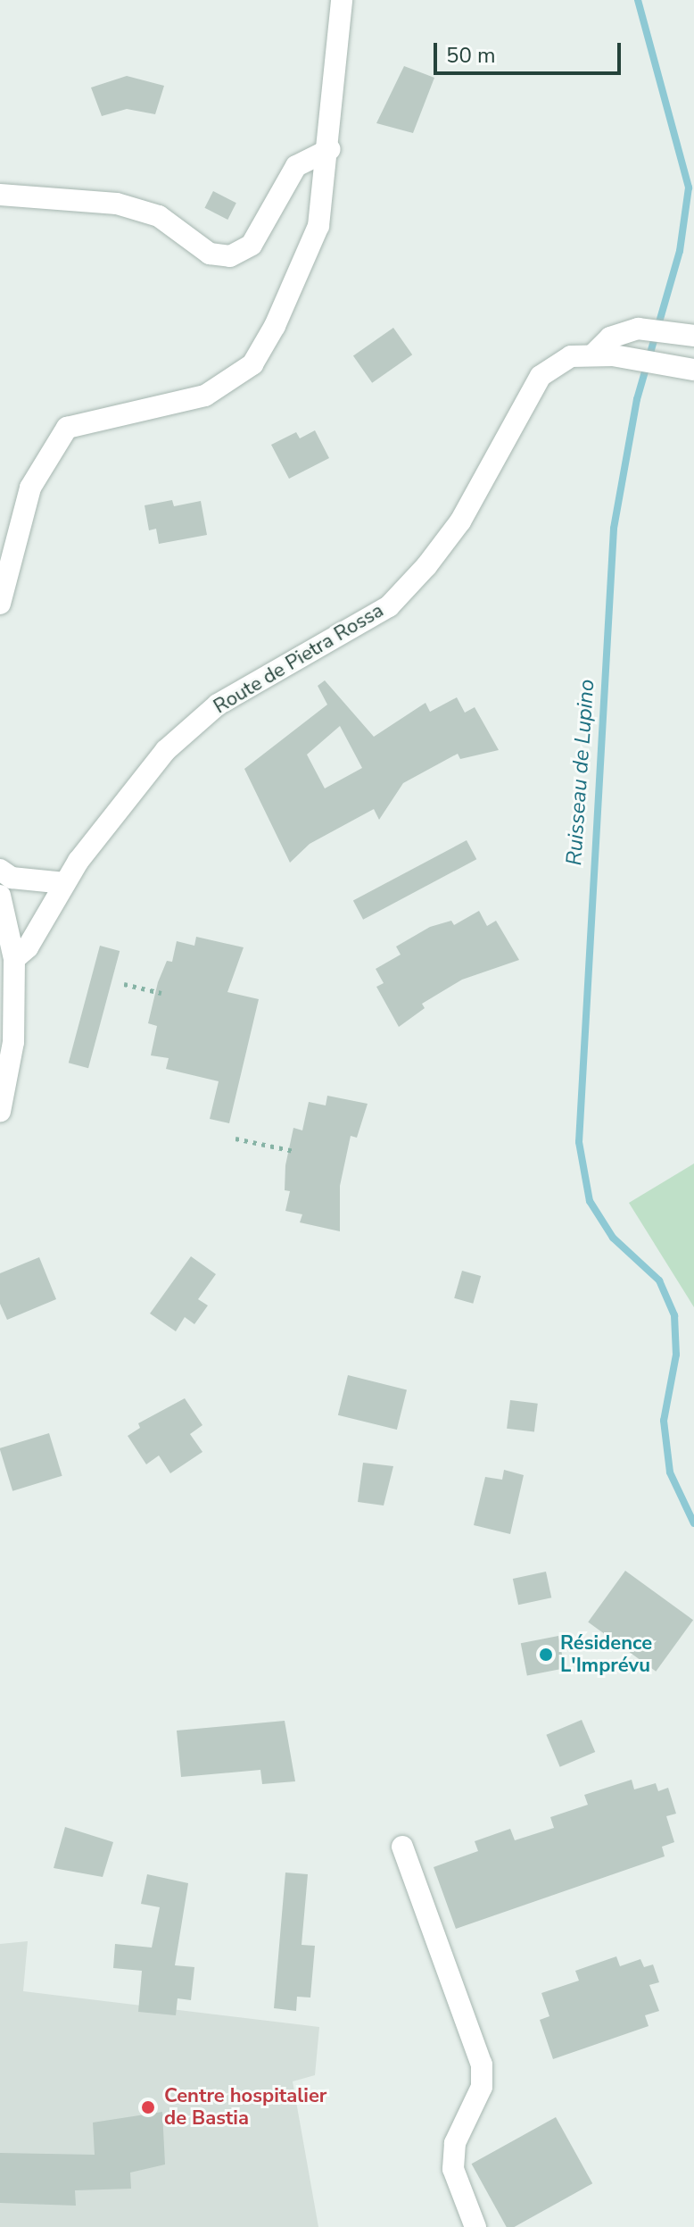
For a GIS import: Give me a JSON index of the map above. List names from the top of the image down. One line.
{"streets":{"street":["Route de Pietra Rossa"]},"water":["Ruisseau de Lupino"],"places":["Résidence L'Imprévu","Centre hospitalier de Bastia"],"scale_bar":"50 m"}
